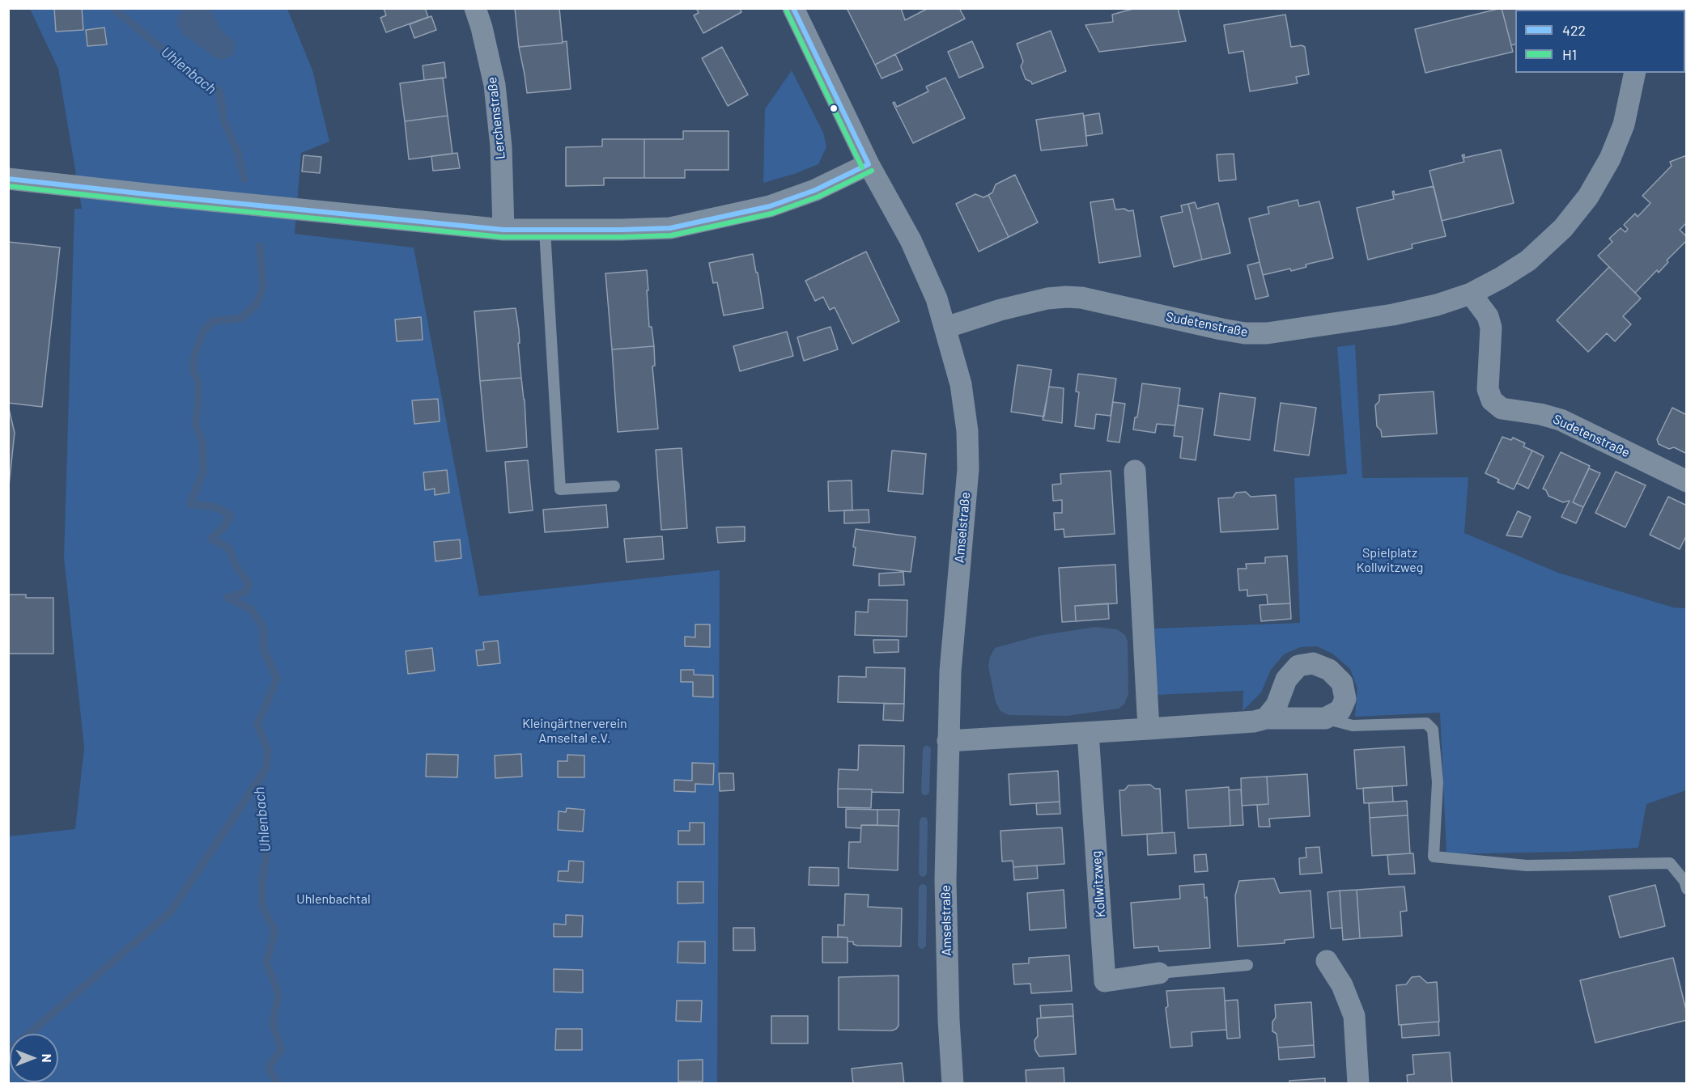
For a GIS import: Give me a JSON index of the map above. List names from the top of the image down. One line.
{"streets":{"street":["Lerchenstraße","Sudetenstraße","Amselstraße","Kollwitzweg"]},"crossings":[["Sudetenstraße","Amselstraße"]],"water":["Uhlenbach"],"parks":["Spielplatz Kollwitzweg","Kleingärtnerverein Amseltal e.V.","Uhlenbachtal"],"lines":["transit line 422","transit line H1"],"legend":["422","H1"],"north":"right"}
